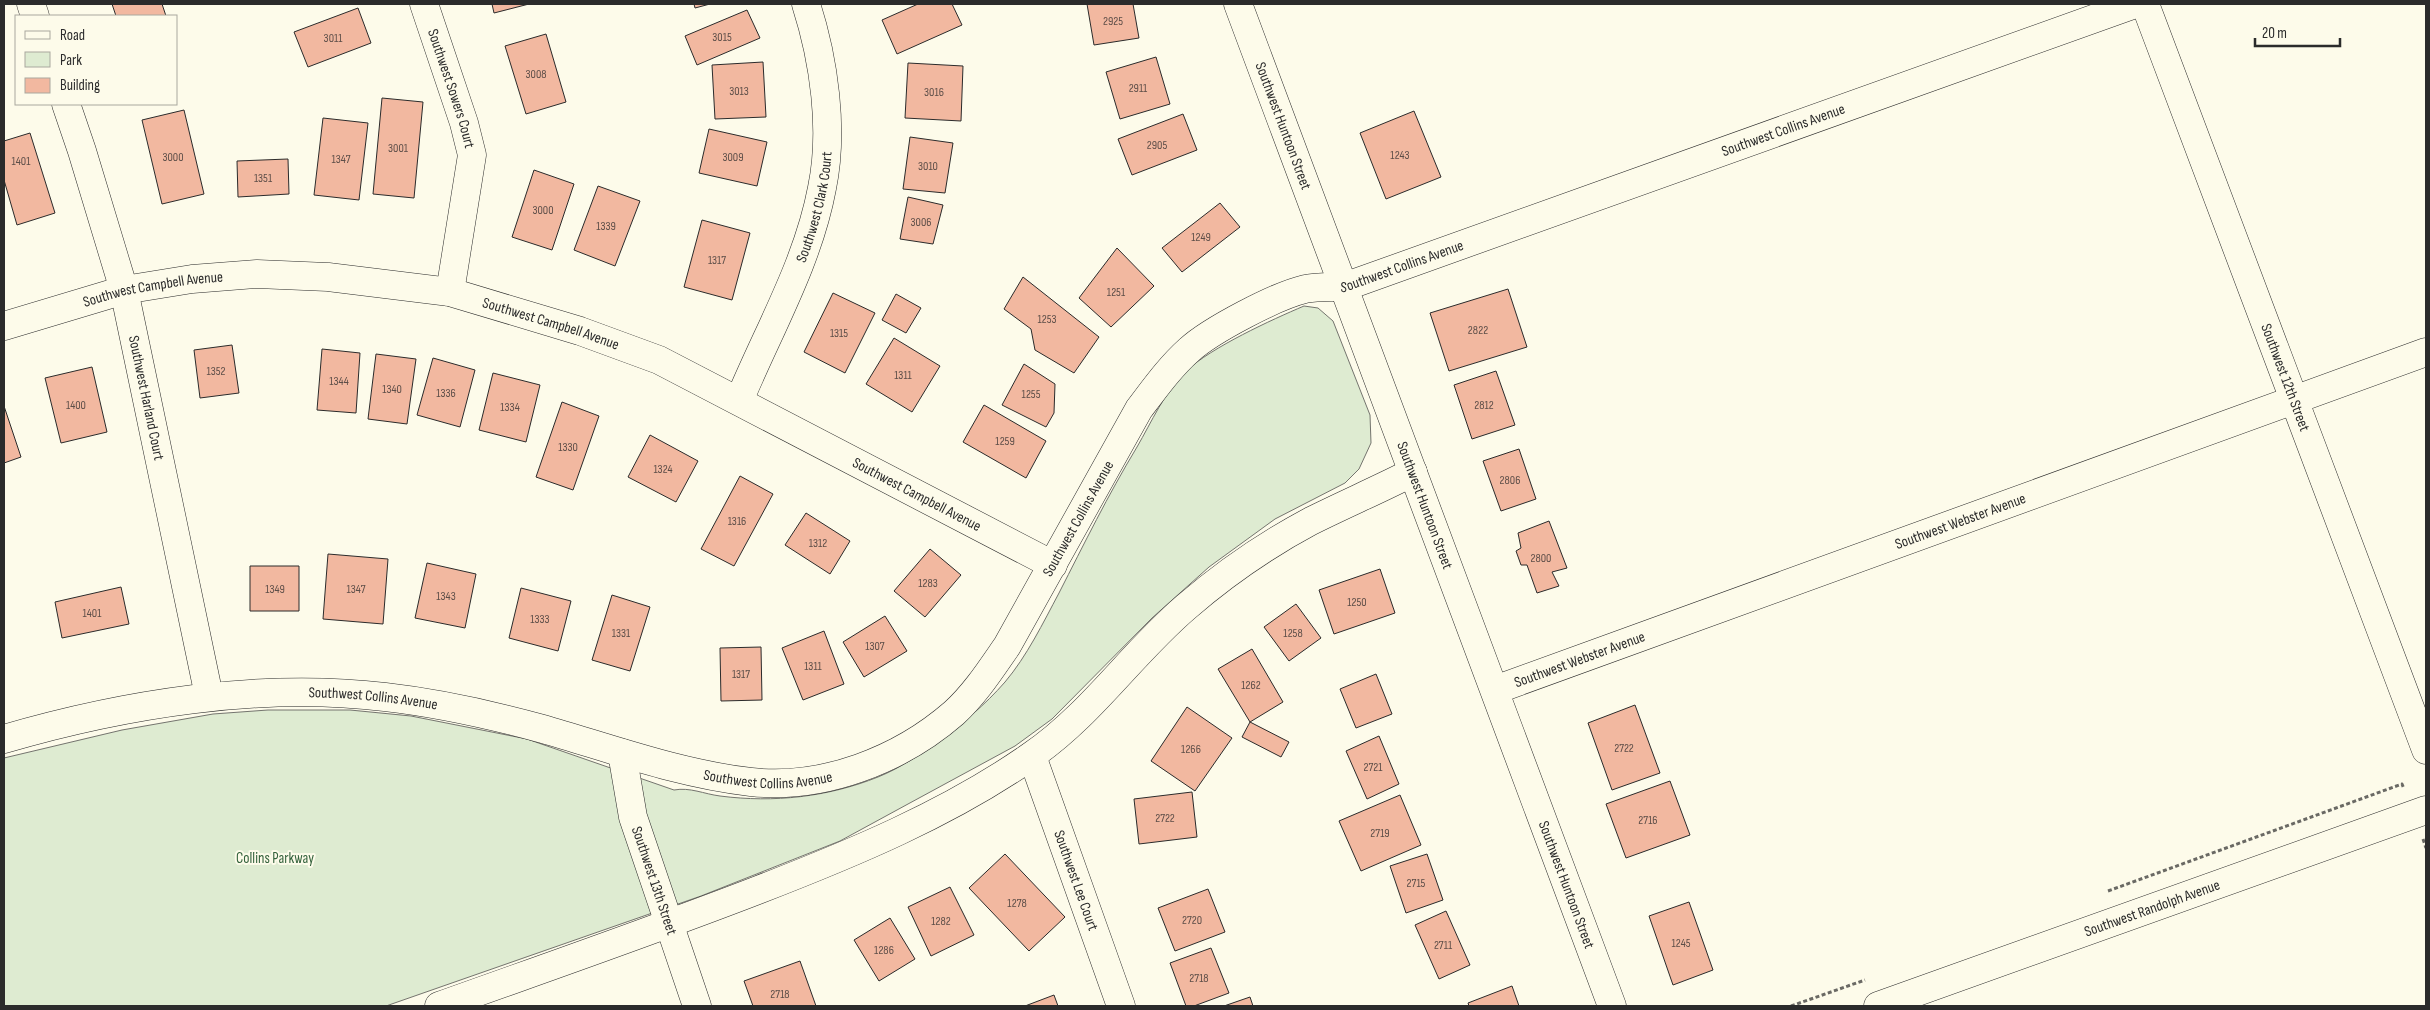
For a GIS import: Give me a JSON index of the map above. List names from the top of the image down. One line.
{"streets":{"street":["Southwest Sowers Court","Southwest Huntoon Street","Southwest Collins Avenue","Southwest Clark Court","Southwest Campbell Avenue","Southwest 12th Street","Southwest Harland Court","Southwest Webster Avenue","Southwest 13th Street","Southwest Lee Court","Southwest Randolph Avenue"]},"crossings":[["Southwest Sowers Court","Southwest Campbell Avenue"],["Southwest Huntoon Street","Southwest Collins Avenue"],["Southwest Huntoon Street","Southwest Webster Avenue"],["Southwest Collins Avenue","Southwest Campbell Avenue"],["Southwest Collins Avenue","Southwest Harland Court"],["Southwest Collins Avenue","Southwest 13th Street"],["Southwest Clark Court","Southwest Campbell Avenue"],["Southwest Campbell Avenue","Southwest Harland Court"],["Southwest 12th Street","Southwest Webster Avenue"]],"parks":["Collins Parkway"],"house_numbers":["2925","3015","3011","3008","2911","3013","3016","2905","3001","1243","3000","3009","1347","1401","3010","1351","3000","3006","1339","1249","1317","1251","1253","2822","1315","1352","1311","1344","1340","1336","1255","1400","2812","1334","1259","1330","1324","2806","1316","1312","2800","1283","1349","1347","1343","1250","1401","1333","1331","1258","1307","1311","1317","1262","2722","1266","2721","2722","2716","2719","2715","1278","2720","1282","1245","2711","1286","2718","2718"],"legend":["Road","Park","Building"],"scale_bar":"20 m"}
